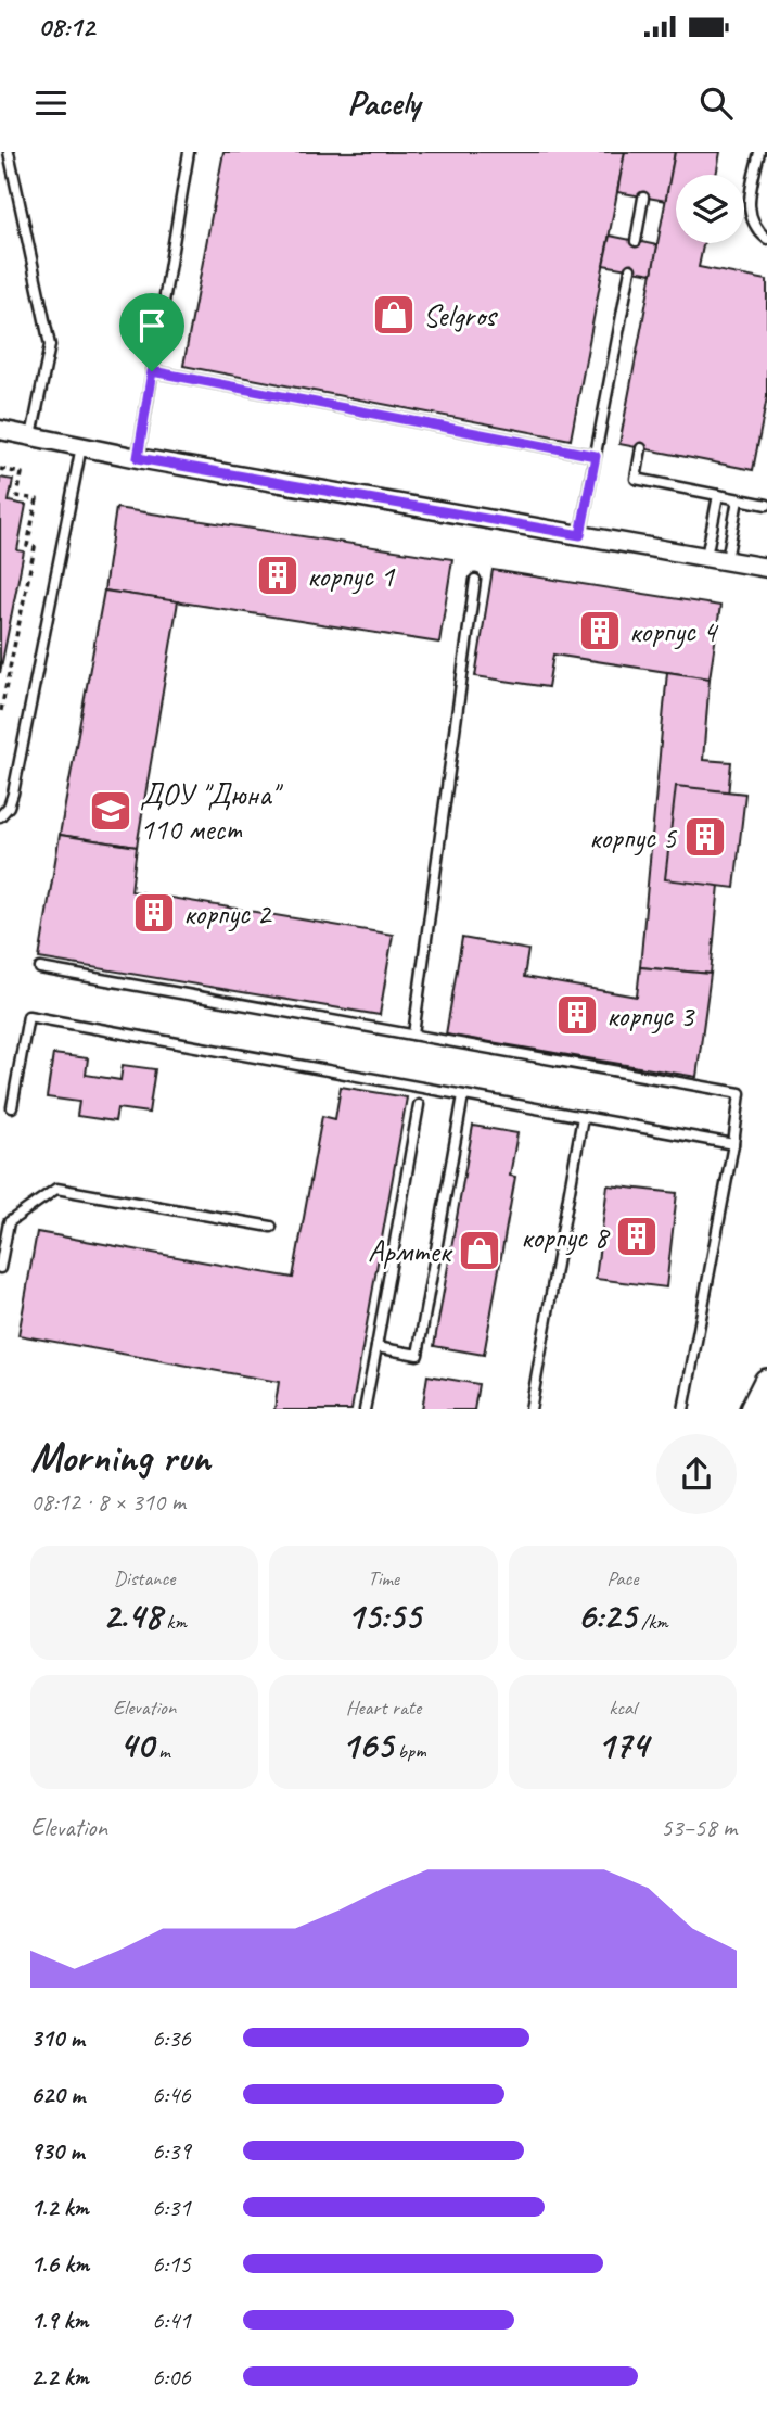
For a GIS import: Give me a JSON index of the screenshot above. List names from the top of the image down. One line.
{"places":{"shop":["Selgros","Армтек"],"building":["корпус 1","корпус 4","корпус 5","корпус 2","корпус 3","корпус 8"],"school or university":["ДОУ \"Дюна\" 110 мест"]},"page":{"status":"08:12","header":"Pacely","heading":["Morning run","08:12 · 8 × 310 m"],"stats":[["Distance","2.48 km"],["Time","15:55"],["Pace","6:25 /km"],["Elevation","40 m"],["Heart rate","165 bpm"],["kcal","174"]],"chart":["Elevation","53–58 m"],"list":[{"name":"310 m","note":"6:36"},{"name":"620 m","note":"6:46"},{"name":"930 m","note":"6:39"},{"name":"1.2 km","note":"6:31"},{"name":"1.6 km","note":"6:15"},{"name":"1.9 km","note":"6:41"},{"name":"2.2 km","note":"6:06"}]}}
